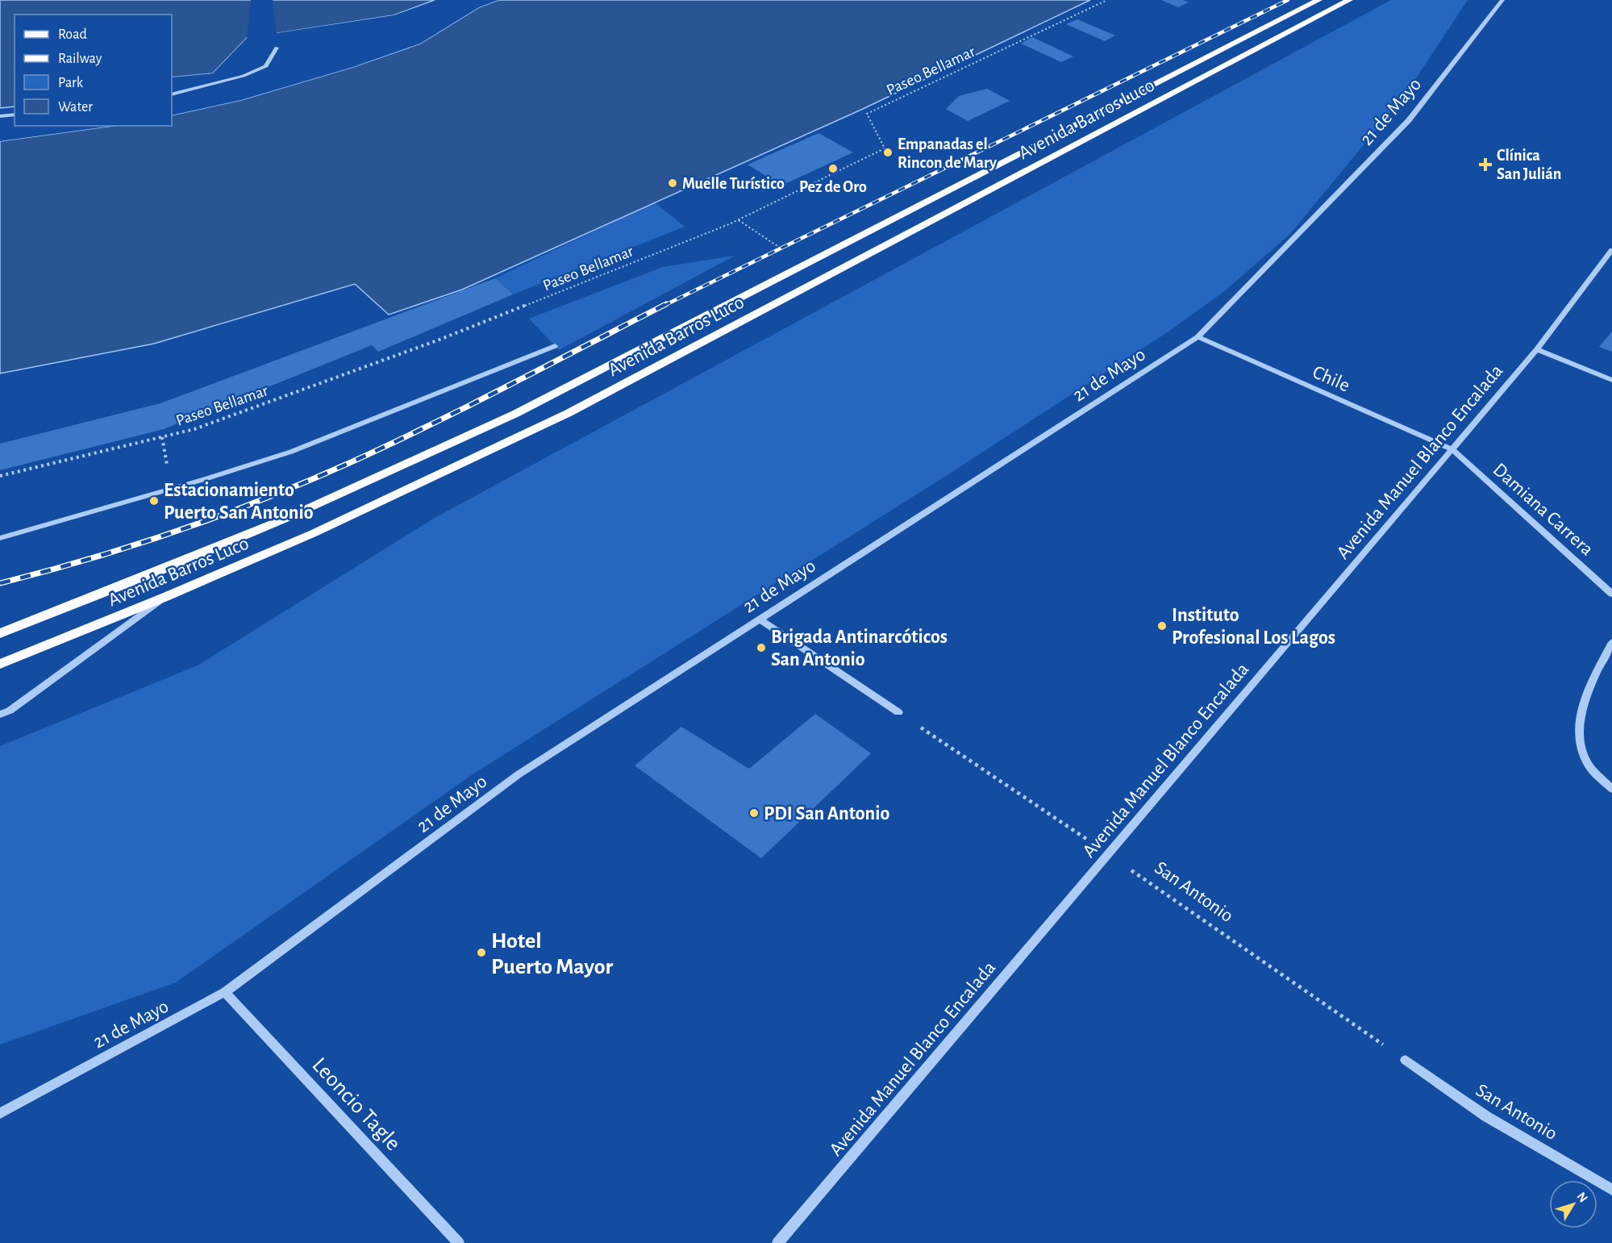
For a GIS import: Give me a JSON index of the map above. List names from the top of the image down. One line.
{"streets":{"main road":["Avenida Barros Luco"],"street":["21 de Mayo","Chile","Avenida Manuel Blanco Encalada","Damiana Carrera","San Antonio","Leoncio Tagle"],"path":["Paseo Bellamar"]},"crossings":[["21 de Mayo","Chile"],["21 de Mayo","Leoncio Tagle"],["Chile","Avenida Manuel Blanco Encalada"],["Chile","Damiana Carrera"],["Avenida Manuel Blanco Encalada","Damiana Carrera"],["Avenida Manuel Blanco Encalada","San Antonio"]],"places":{"other":["Empanadas el Rincon de Mary","Pez de Oro","Muelle Turístico","Estacionamiento Puerto San Antonio","Instituto Profesional Los Lagos","Brigada Antinarcóticos San Antonio","PDI San Antonio","Hotel Puerto Mayor"],"health":["Clínica San Julián"]},"legend":["Road","Railway","Park","Water"],"north":"top right"}
